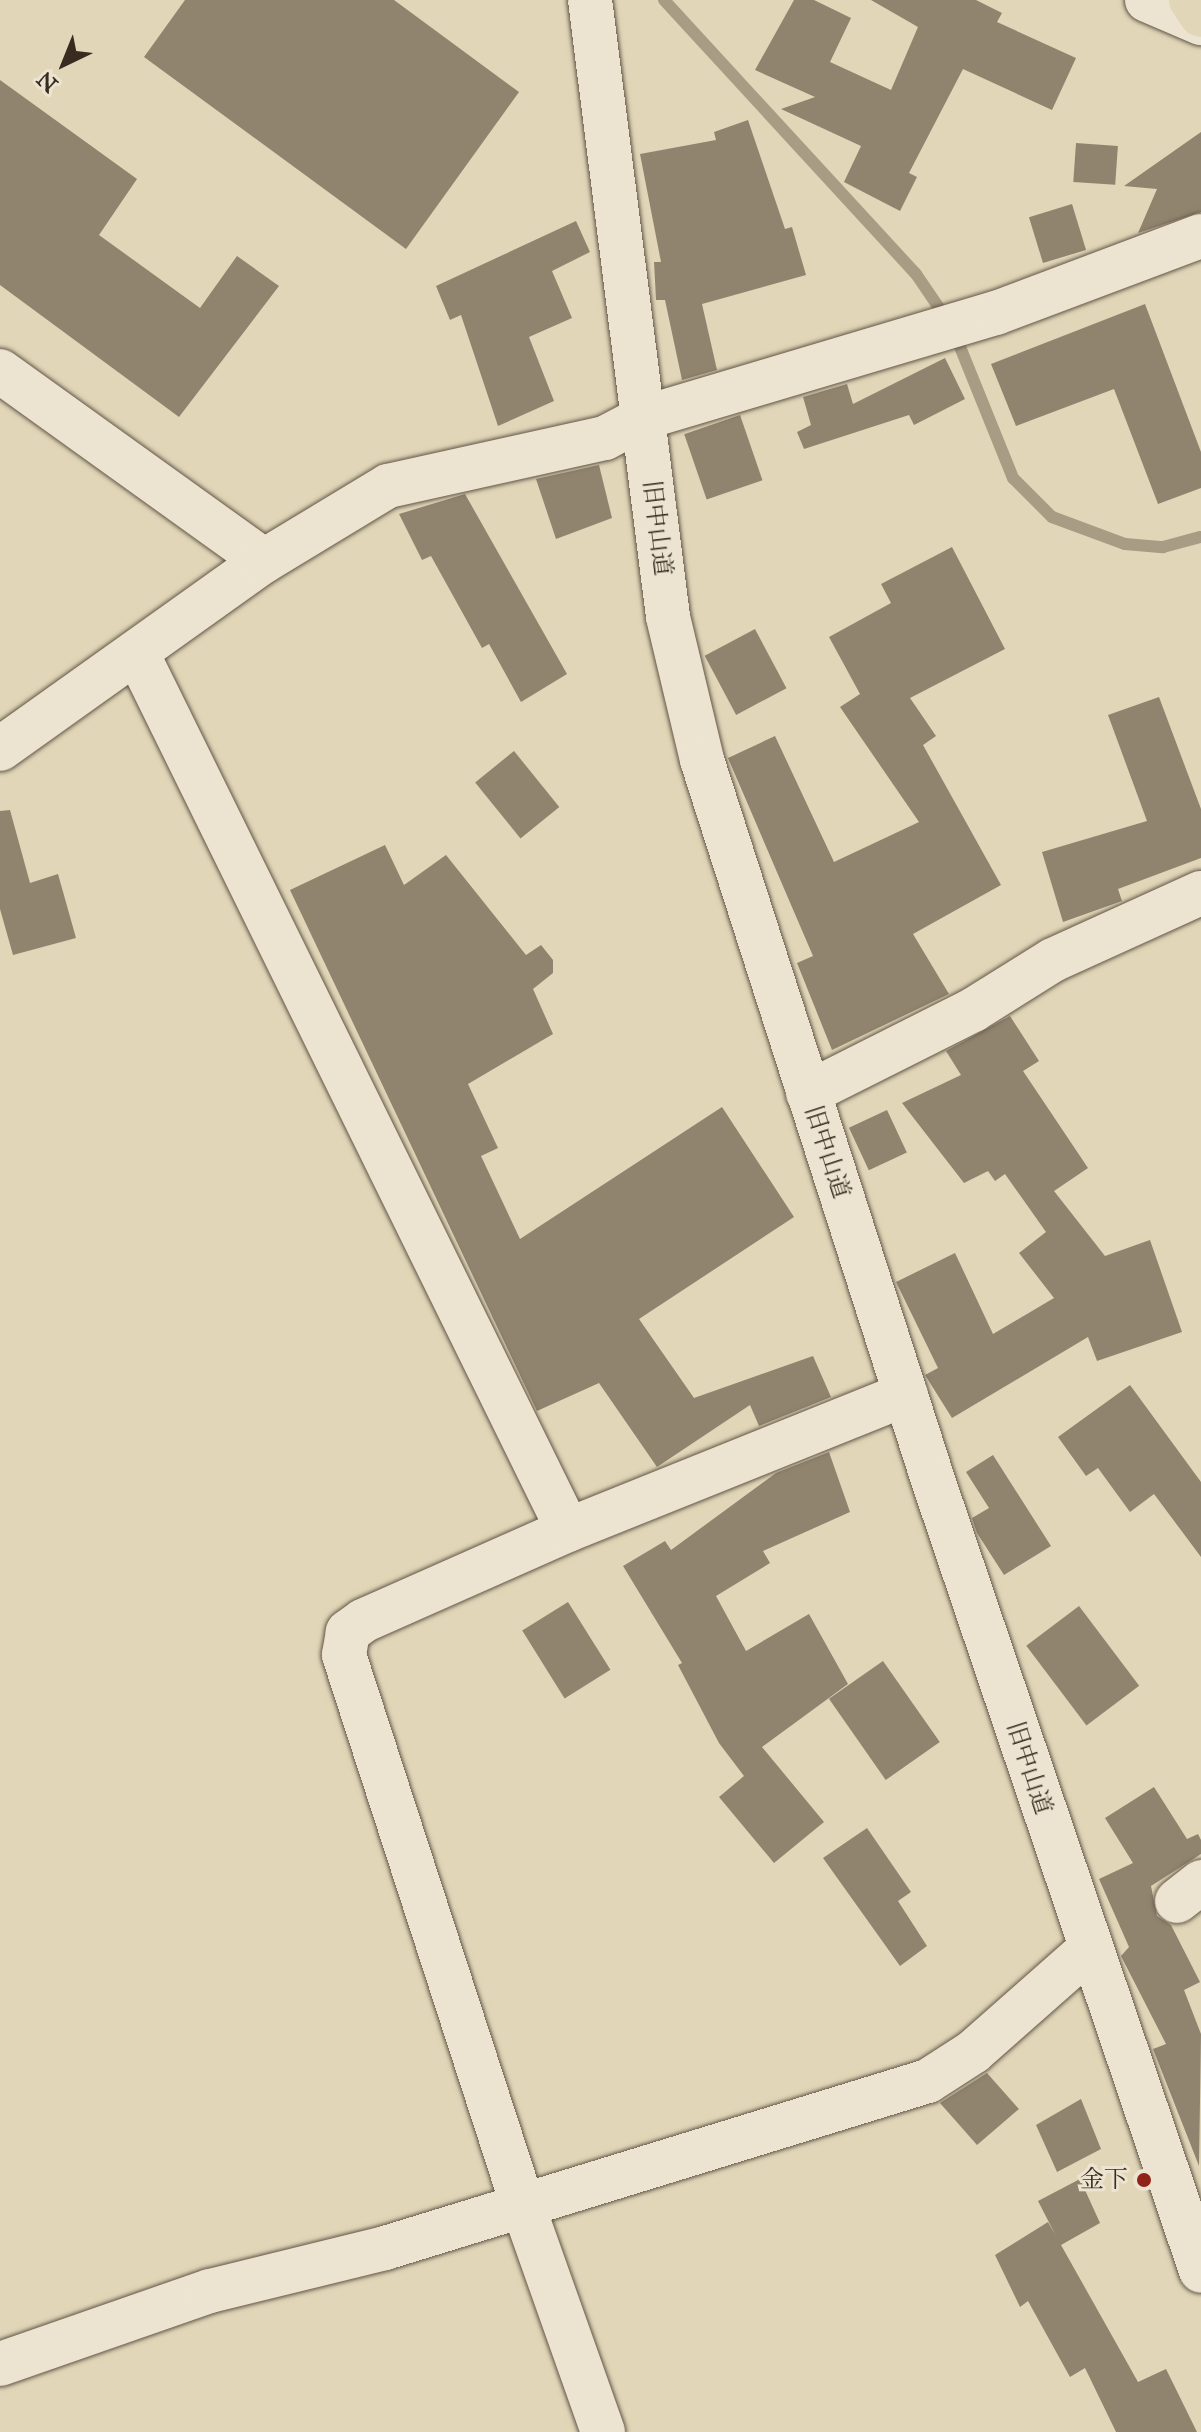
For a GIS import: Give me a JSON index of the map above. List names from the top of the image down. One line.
{"streets":{"street":["旧中山道"]},"places":["金下"],"north":"bottom left"}
